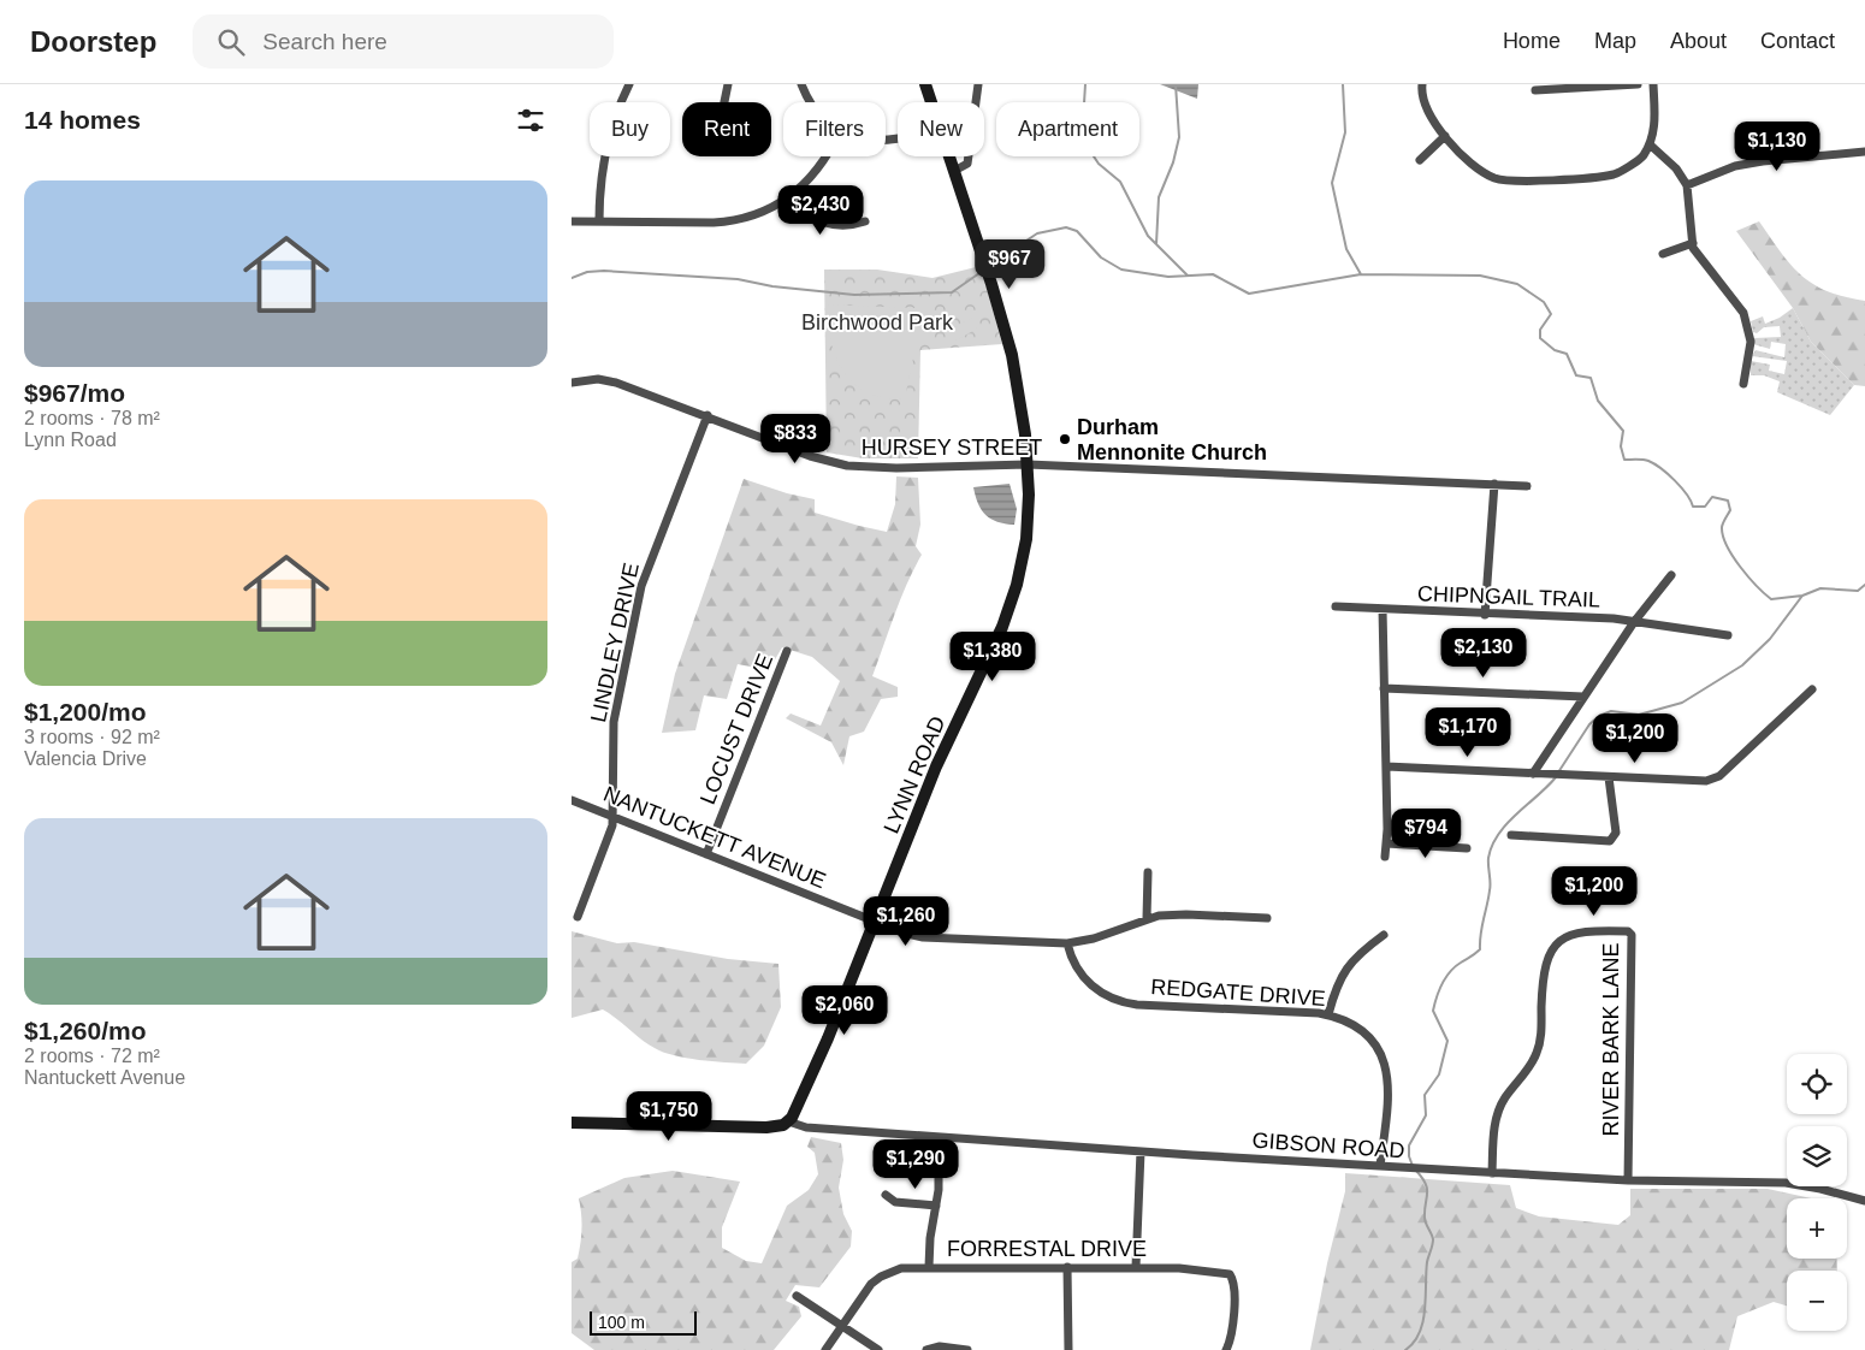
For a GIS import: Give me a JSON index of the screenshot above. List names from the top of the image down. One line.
{"streets":{"street":["HURSEY STREET","CHIPNGAIL TRAIL","LINDLEY DRIVE","LOCUST DRIVE","LYNN ROAD","NANTUCKETT AVENUE","REDGATE DRIVE","RIVER BARK LANE","GIBSON ROAD","FORRESTAL DRIVE"]},"crossings":[["HURSEY STREET","LINDLEY DRIVE"],["HURSEY STREET","LYNN ROAD"],["LINDLEY DRIVE","NANTUCKETT AVENUE"],["LOCUST DRIVE","NANTUCKETT AVENUE"],["LYNN ROAD","NANTUCKETT AVENUE"],["LYNN ROAD","GIBSON ROAD"],["NANTUCKETT AVENUE","REDGATE DRIVE"],["REDGATE DRIVE","GIBSON ROAD"],["RIVER BARK LANE","GIBSON ROAD"]],"parks":["Birchwood Park"],"places":["Durham Mennonite Church"],"scale_bar":"100 m","page":{"header":"Doorstep","search":"Search here","nav":["Home","Map","About","Contact"],"heading":"14 homes","chip":["Buy","Rent","Filters","New","Apartment"],"price":["$1,130","$2,430","$967","$833","$2,130","$1,380","$1,170","$1,200","$794","$1,200","$1,260","$2,060","$1,750","$1,290"],"list":[{"name":"$967/mo","note":"2 rooms · 78 m² · Lynn Road"},{"name":"$1,200/mo","note":"3 rooms · 92 m² · Valencia Drive"},{"name":"$1,260/mo","note":"2 rooms · 72 m² · Nantuckett Avenue"}],"map_buttons":["+","−"],"scale":"100 m"}}
